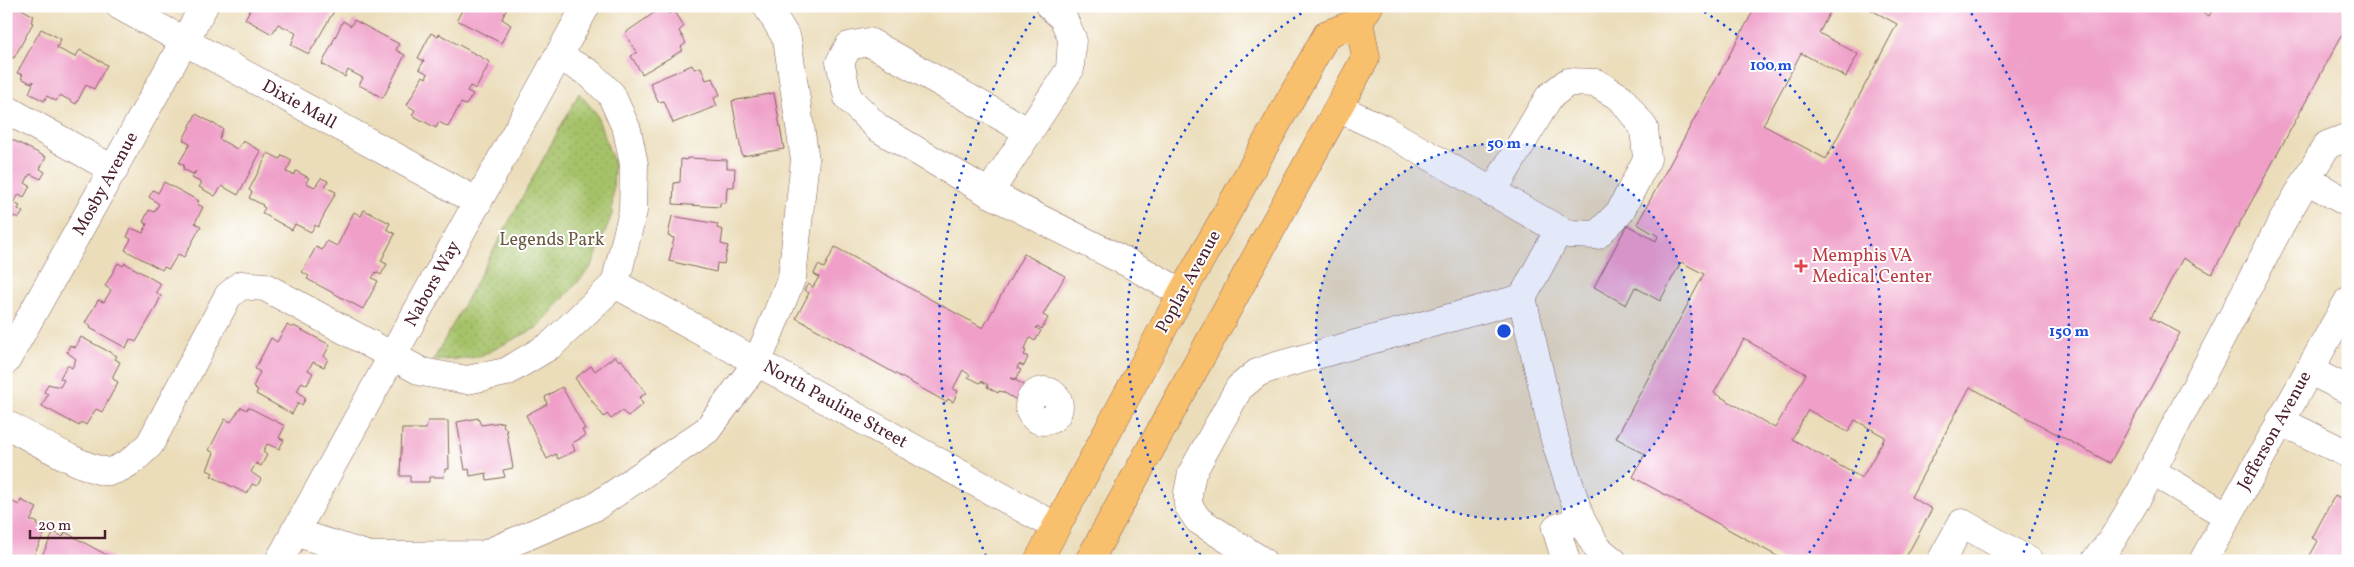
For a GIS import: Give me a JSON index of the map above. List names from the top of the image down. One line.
{"streets":{"main road":["Poplar Avenue"],"street":["Dixie Mall","Mosby Avenue","Nabors Way","North Pauline Street","Jefferson Avenue"]},"crossings":[["Dixie Mall","Mosby Avenue"],["Dixie Mall","Nabors Way"],["Poplar Avenue","North Pauline Street"]],"parks":["Legends Park"],"places":{"health":["Memphis VA Medical Center"]},"scale_bar":"20 m","rings":["100 m","50 m","150 m"]}
